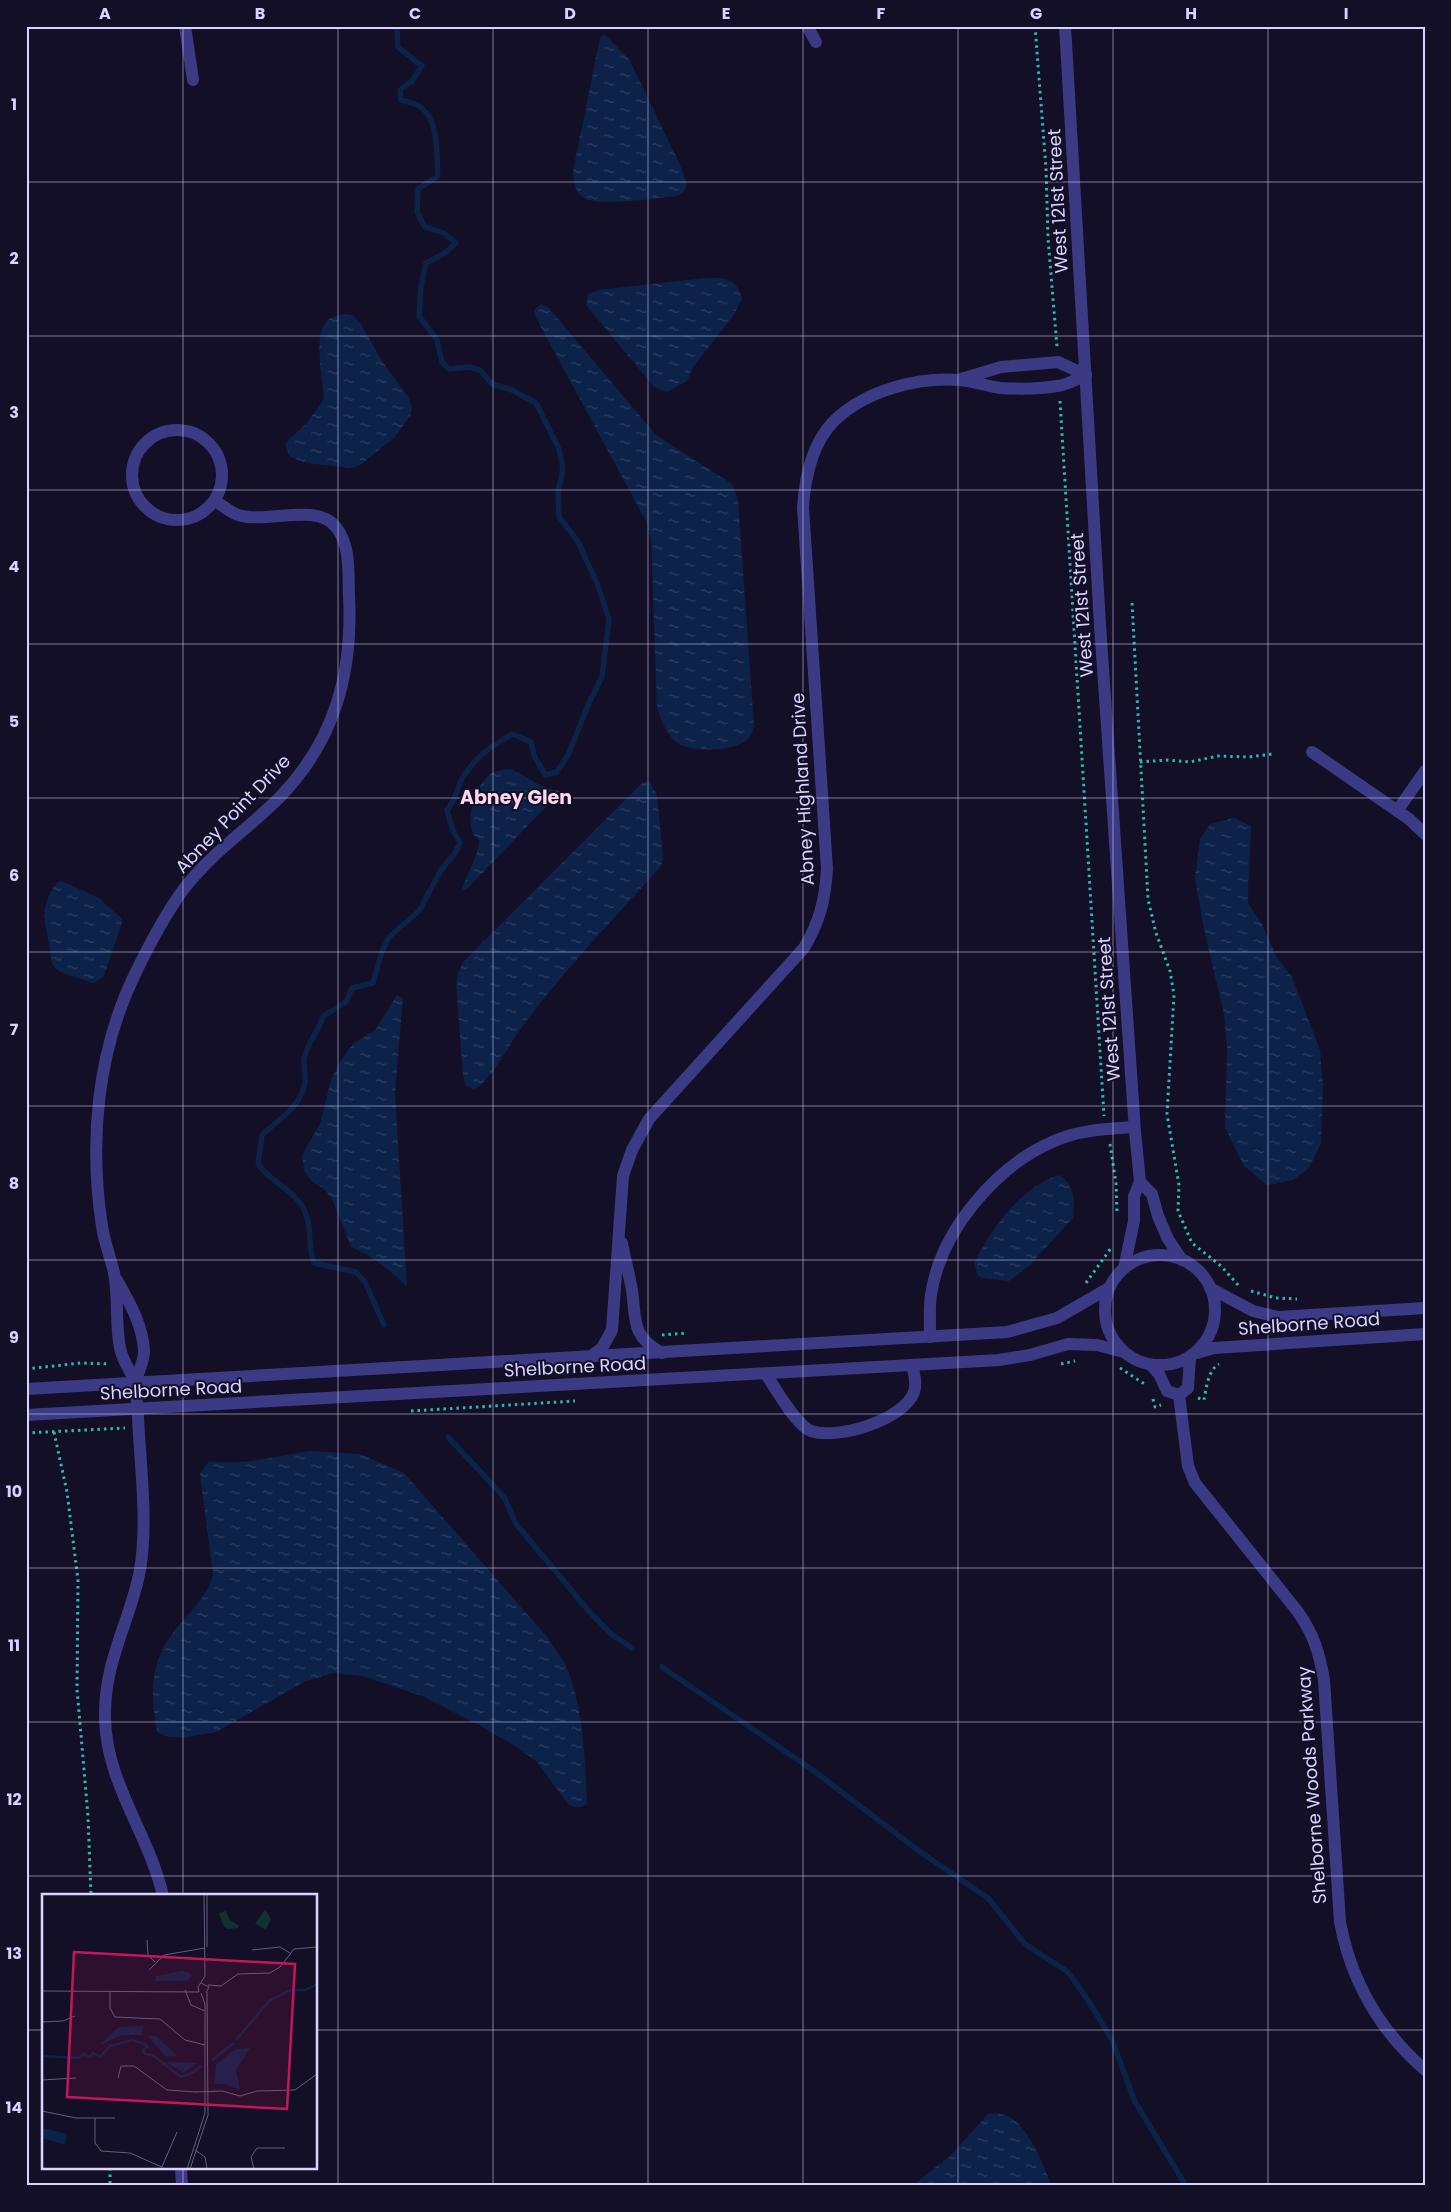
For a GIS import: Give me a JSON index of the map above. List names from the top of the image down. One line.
{"streets":{"street":["West 121st Street","Abney Highland Drive","Abney Point Drive","Shelborne Road","Shelborne Woods Parkway"]},"crossings":[["West 121st Street","Abney Highland Drive"],["West 121st Street","Shelborne Road"],["Abney Highland Drive","Shelborne Road"],["Abney Point Drive","Shelborne Road"]],"districts":["Abney Glen"],"grid":{"columns":["A","B","C","D","E","F","G","H","I"],"rows":["1","2","3","4","5","6","7","8","9","10","11","12","13","14"]}}
